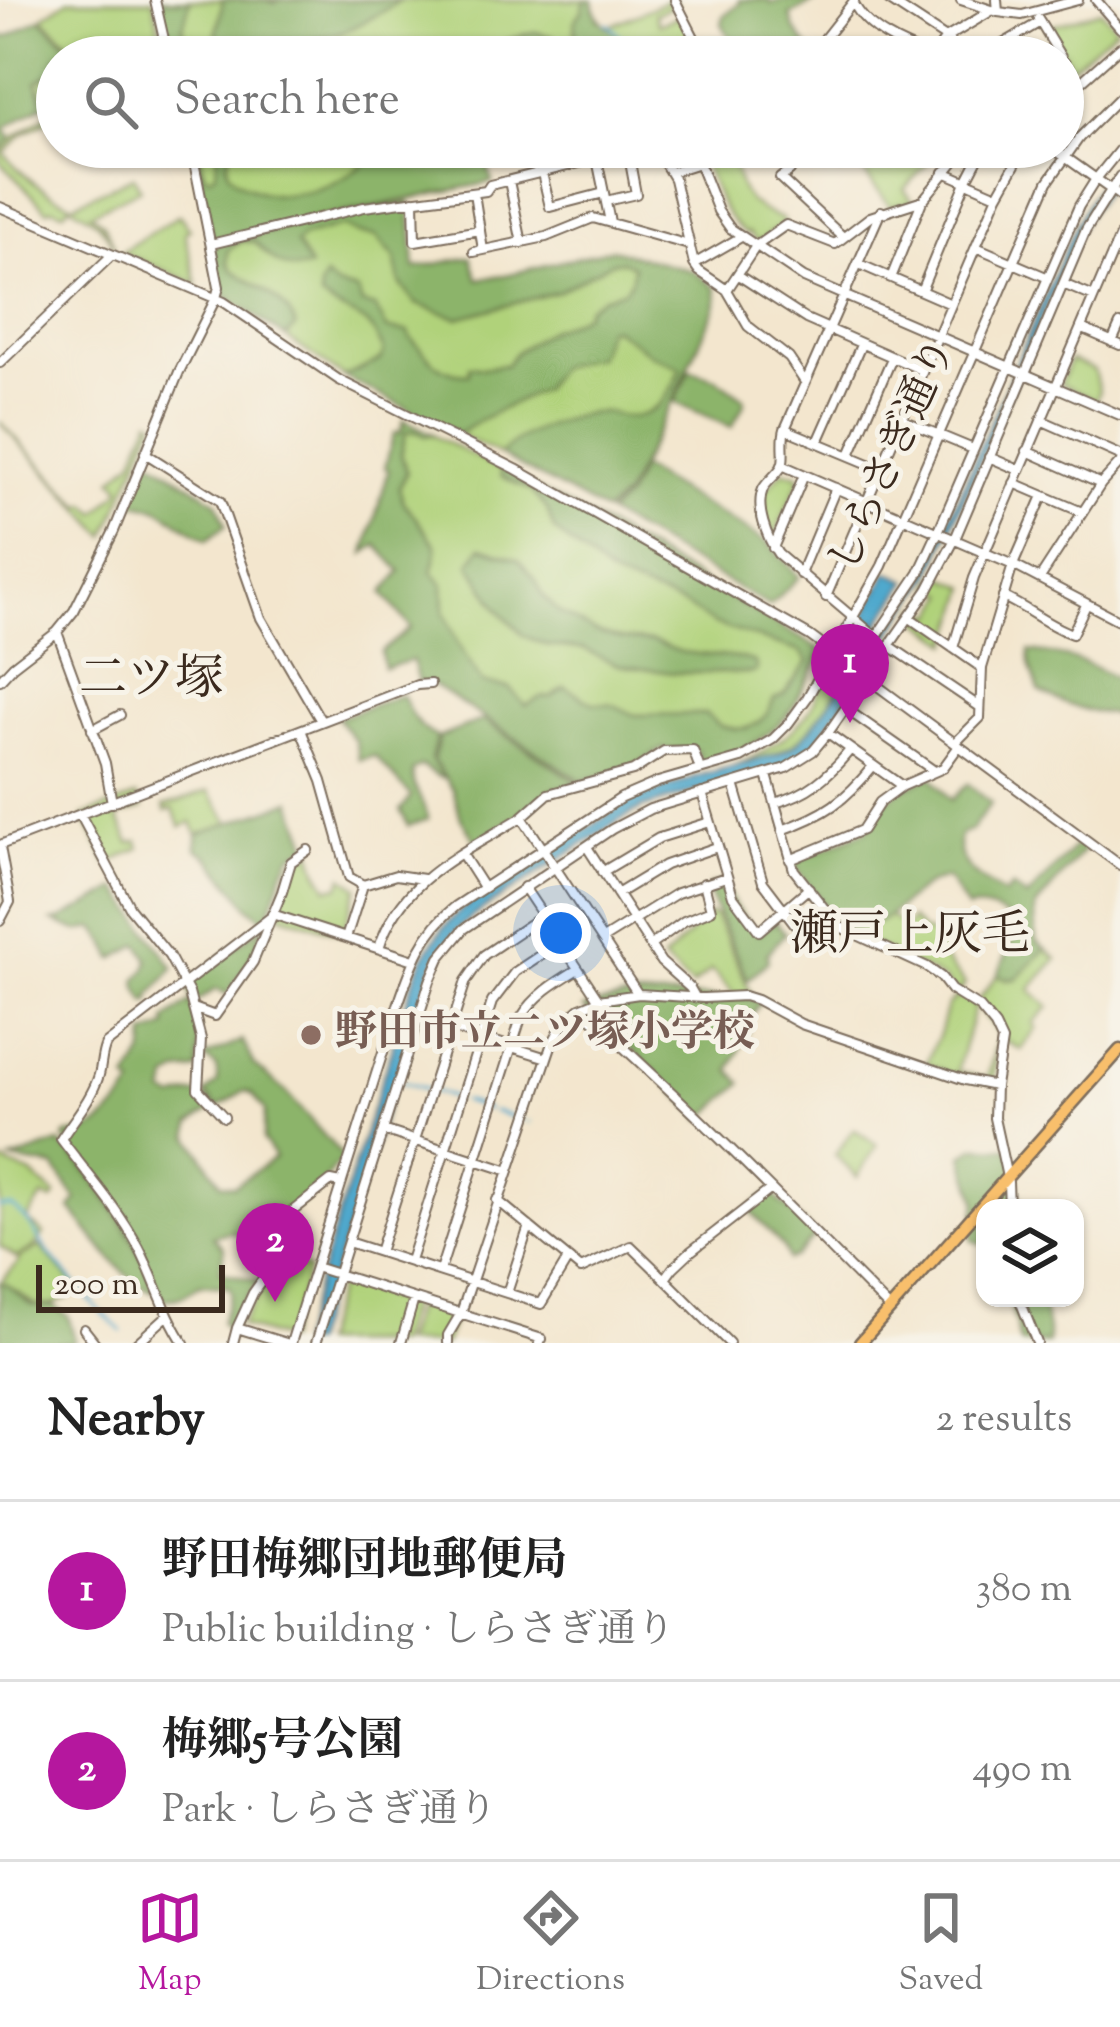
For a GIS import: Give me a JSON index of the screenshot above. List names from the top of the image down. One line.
{"streets":{"street":["しらさぎ通り"]},"districts":["二ツ塚","瀬戸上灰毛"],"places":["野田市立二ツ塚小学校"],"scale_bar":"200 m","page":{"search":"Search here","pins":["1","2"],"scale":"200 m","heading":["Nearby","2 results"],"list":[{"mark":"1","name":"野田梅郷団地郵便局","note":"Public building · しらさぎ通り","value":"380 m"},{"mark":"2","name":"梅郷5号公園","note":"Park · しらさぎ通り","value":"490 m"}],"nav":["Map","Directions","Saved"]}}
